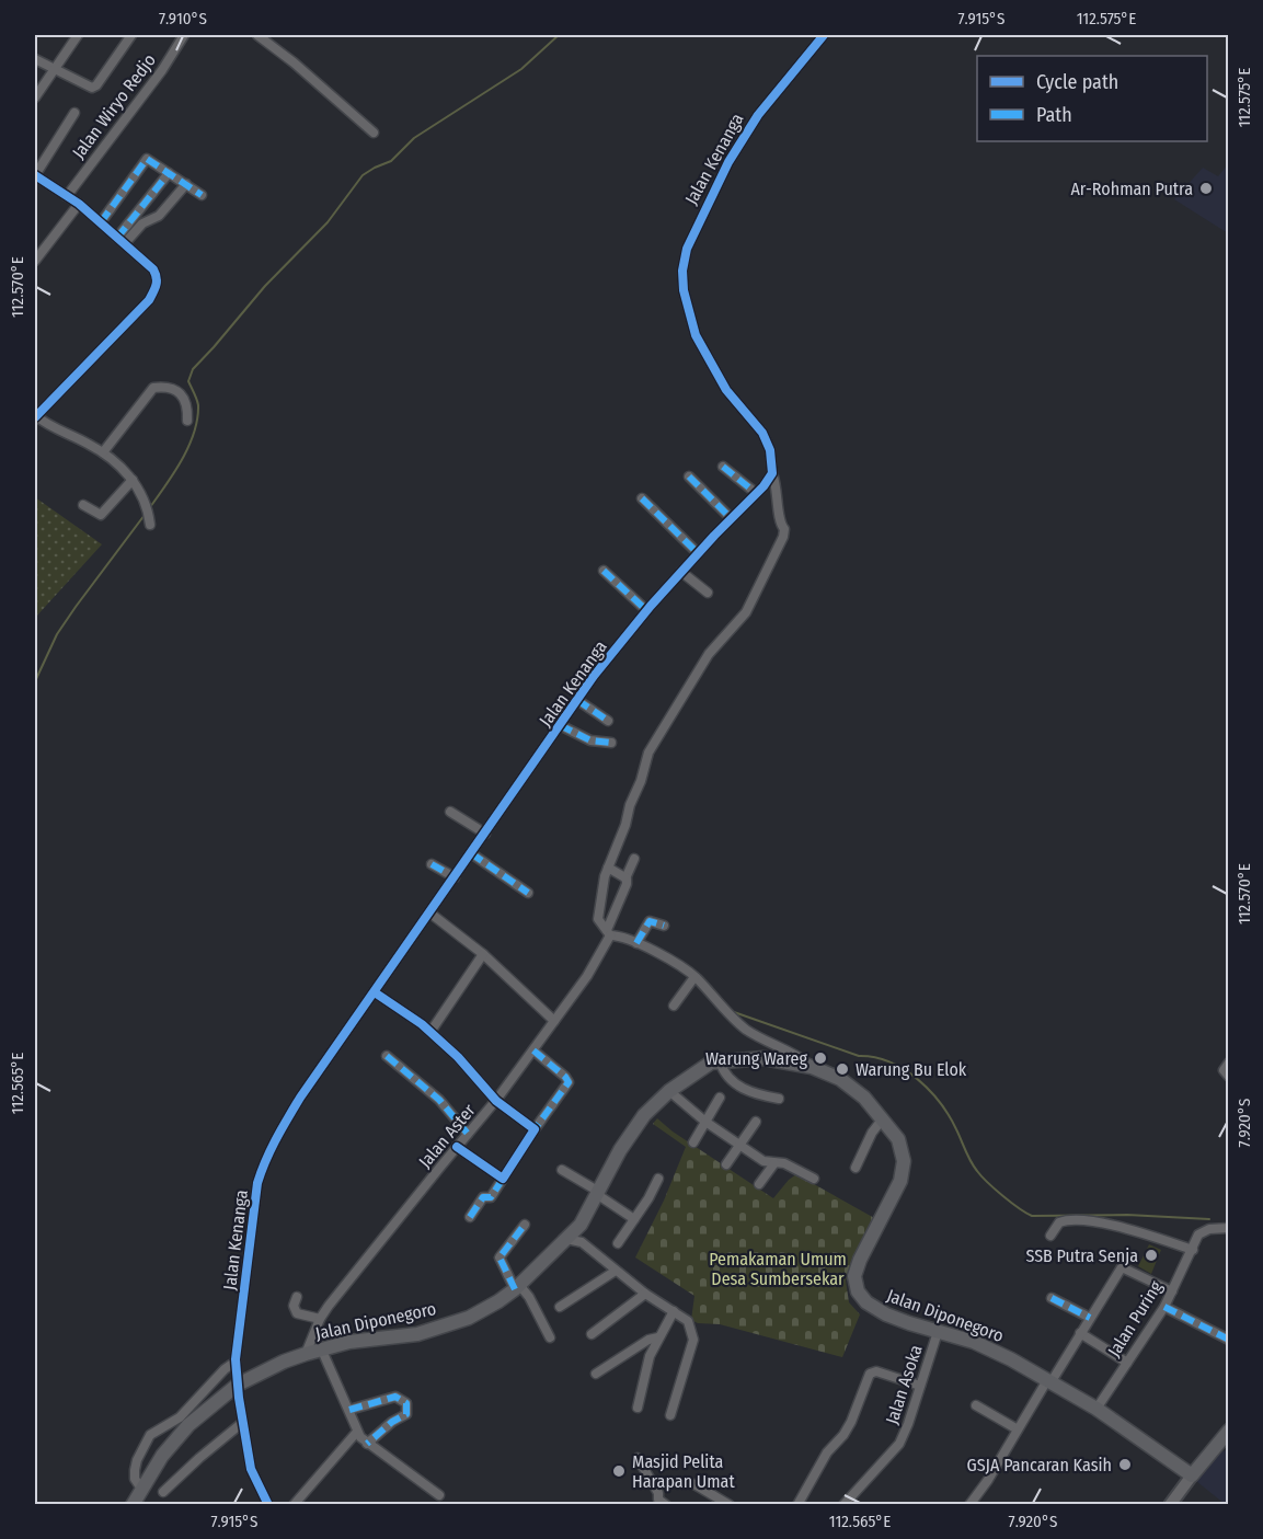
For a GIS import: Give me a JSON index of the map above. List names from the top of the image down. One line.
{"streets":{"main road":["Jalan Diponegoro"],"street":["Jalan Wiryo Redjo","Jalan Kenanga","Jalan Aster","Jalan Puring","Jalan Asoka"]},"crossings":[["Jalan Kenanga","Jalan Diponegoro"],["Jalan Aster","Jalan Diponegoro"],["Jalan Diponegoro","Jalan Puring"],["Jalan Diponegoro","Jalan Asoka"]],"parks":["Pemakaman Umum Desa Sumbersekar"],"places":["Ar-Rohman Putra","Warung Wareg","Warung Bu Elok","SSB Putra Senja","GSJA Pancaran Kasih","Masjid Pelita Harapan Umat"],"legend":["Cycle path","Path"],"coordinates":["7.910°S","7.915°S","112.575°E","112.570°E","112.565°E","7.920°S"]}
